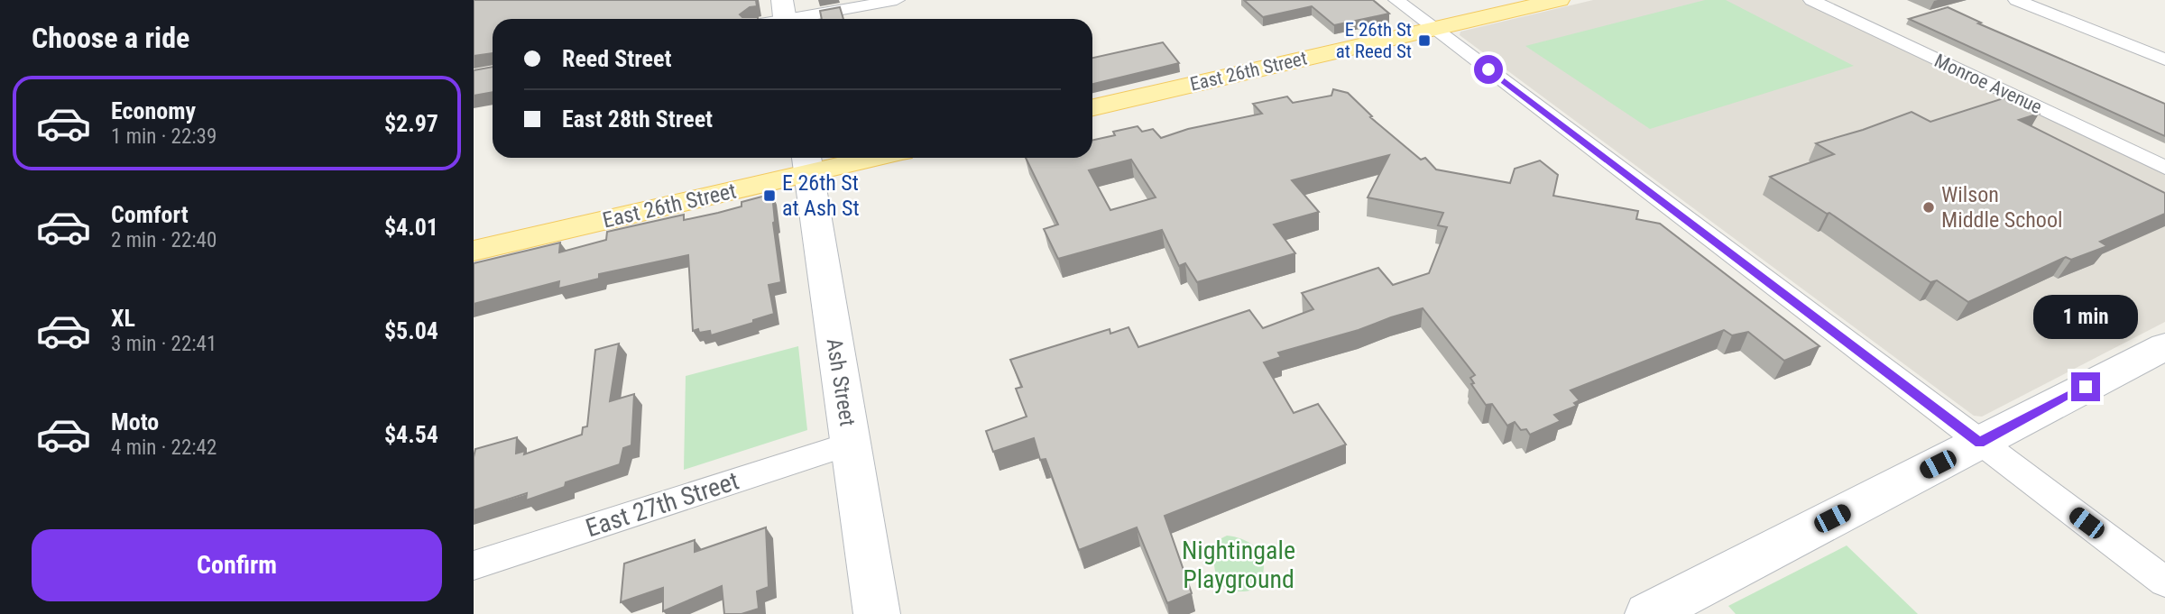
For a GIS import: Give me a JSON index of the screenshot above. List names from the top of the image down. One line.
{"streets":{"main road":["East 26th Street"],"street":["Monroe Avenue","Ash Street","East 27th Street"]},"crossings":[["East 26th Street","Ash Street"],["Ash Street","East 27th Street"]],"parks":["Nightingale Playground"],"places":{"transit":["E 26th St at Reed St","E 26th St at Ash St"],"other":["Wilson Middle School"]},"page":{"heading":"Choose a ride","banner":["Reed Street","East 28th Street"],"list":[{"name":"Economy","note":"1 min · 22:39","value":"$2.97"},{"name":"Comfort","note":"2 min · 22:40","value":"$4.01"},{"name":"XL","note":"3 min · 22:41","value":"$5.04"},{"name":"Moto","note":"4 min · 22:42","value":"$4.54"}],"bubble":"1 min","buttons":"Confirm"}}
